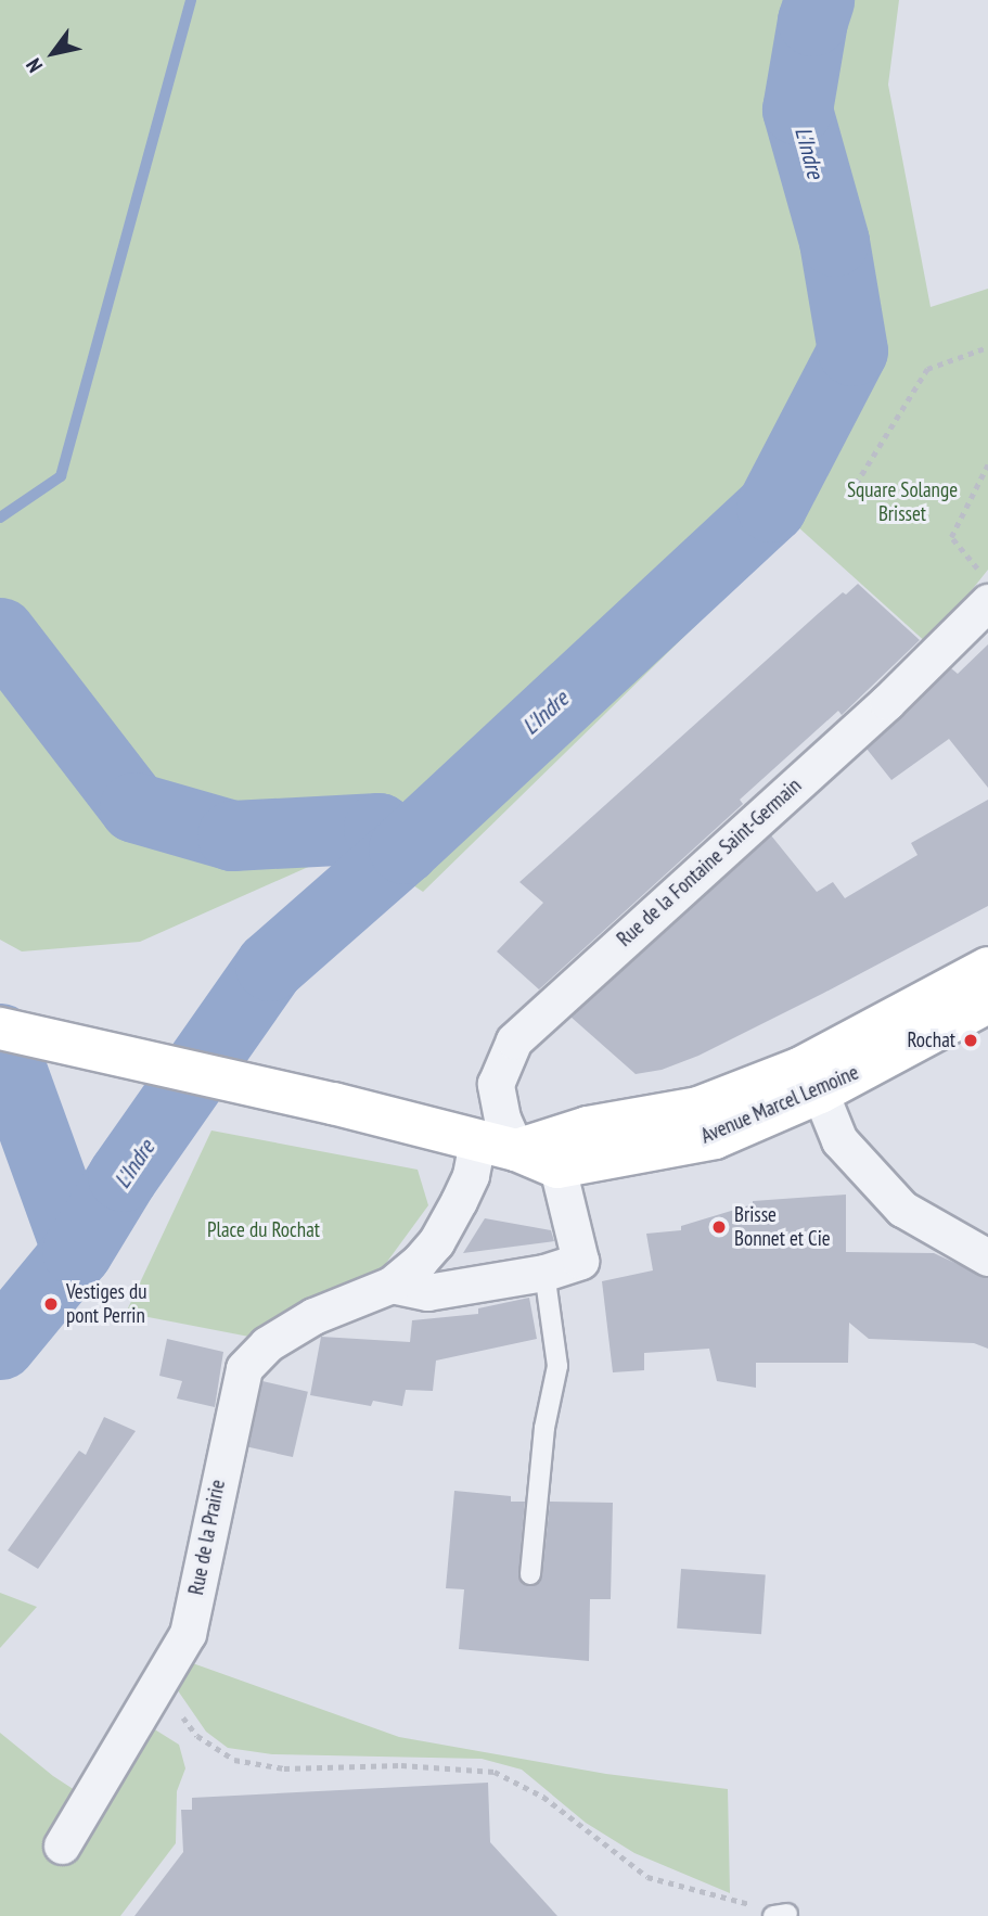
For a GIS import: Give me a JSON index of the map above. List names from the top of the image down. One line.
{"streets":{"main road":["Avenue Marcel Lemoine"],"street":["Rue de la Fontaine Saint-Germain","Rue de la Prairie"]},"crossings":[["Rue de la Fontaine Saint-Germain","Avenue Marcel Lemoine"]],"water":["L'Indre"],"parks":["Square Solange Brisset","Place du Rochat"],"places":["Rochat","Brisse Bonnet et Cie","Vestiges du pont Perrin"],"north":"bottom left"}
